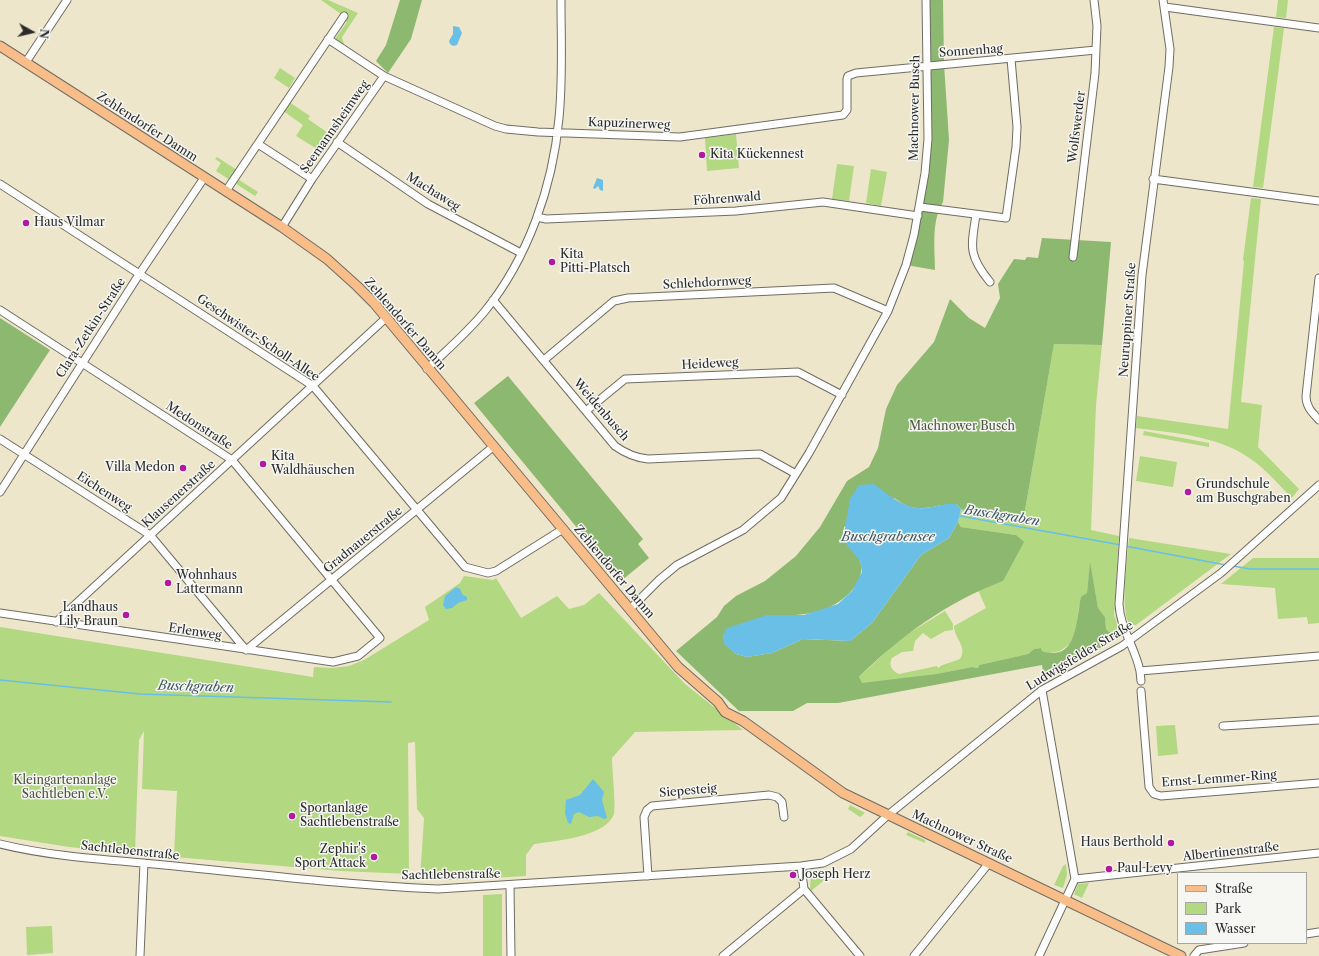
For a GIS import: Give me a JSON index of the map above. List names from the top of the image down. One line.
{"streets":{"main road":["Zehlendorfer Damm","Machnower Straße"],"street":["Sonnenhag","Machnower Busch","Kapuzinerweg","Seemannsheimweg","Wolfswerder","Machaweg","Föhrenwald","Schlehdornweg","Neuruppiner Straße","Clara-Zetkin-Straße","Geschwister-Scholl-Allee","Heideweg","Weidenbusch","Medonstraße","Eichenweg","Klausenerstraße","Gradnauerstraße","Erlenweg","Ludwigsfelder Straße","Ernst-Lemmer-Ring","Siepesteig","Sachtlebenstraße","Albertinenstraße"]},"crossings":[["Sonnenhag","Machnower Busch"],["Sonnenhag","Kapuzinerweg"],["Sonnenhag","Wolfswerder"],["Machnower Busch","Zehlendorfer Damm"],["Machnower Busch","Föhrenwald"],["Machnower Busch","Schlehdornweg"],["Machnower Busch","Heideweg"],["Machnower Busch","Weidenbusch"],["Kapuzinerweg","Seemannsheimweg"],["Zehlendorfer Damm","Seemannsheimweg"],["Zehlendorfer Damm","Clara-Zetkin-Straße"],["Zehlendorfer Damm","Geschwister-Scholl-Allee"],["Zehlendorfer Damm","Klausenerstraße"],["Zehlendorfer Damm","Gradnauerstraße"],["Zehlendorfer Damm","Machnower Straße"],["Seemannsheimweg","Machaweg"],["Schlehdornweg","Weidenbusch"],["Neuruppiner Straße","Ludwigsfelder Straße"],["Clara-Zetkin-Straße","Geschwister-Scholl-Allee"],["Clara-Zetkin-Straße","Medonstraße"],["Clara-Zetkin-Straße","Eichenweg"],["Geschwister-Scholl-Allee","Klausenerstraße"],["Geschwister-Scholl-Allee","Gradnauerstraße"],["Heideweg","Weidenbusch"],["Medonstraße","Klausenerstraße"],["Medonstraße","Gradnauerstraße"],["Medonstraße","Erlenweg"],["Eichenweg","Klausenerstraße"],["Eichenweg","Gradnauerstraße"],["Eichenweg","Erlenweg"],["Klausenerstraße","Erlenweg"],["Gradnauerstraße","Erlenweg"],["Ludwigsfelder Straße","Machnower Straße"],["Ludwigsfelder Straße","Sachtlebenstraße"],["Siepesteig","Sachtlebenstraße"],["Machnower Straße","Sachtlebenstraße"]],"water":["Buschgraben","Buschgrabensee"],"parks":["Machnower Busch","Kleingartenanlage Sachtleben e.V."],"places":["Kita Kückennest","Haus Vilmar","Kita Pitti-Platsch","Kita Waldhäuschen","Villa Medon","Grundschule am Buschgraben","Wohnhaus Lattermann","Landhaus Lily Braun","Sportanlage Sachtlebenstraße","Haus Berthold","Zephir's Sport Attack","Paul Levy","Joseph Herz"],"legend":["Straße","Park","Wasser"],"north":"right"}
